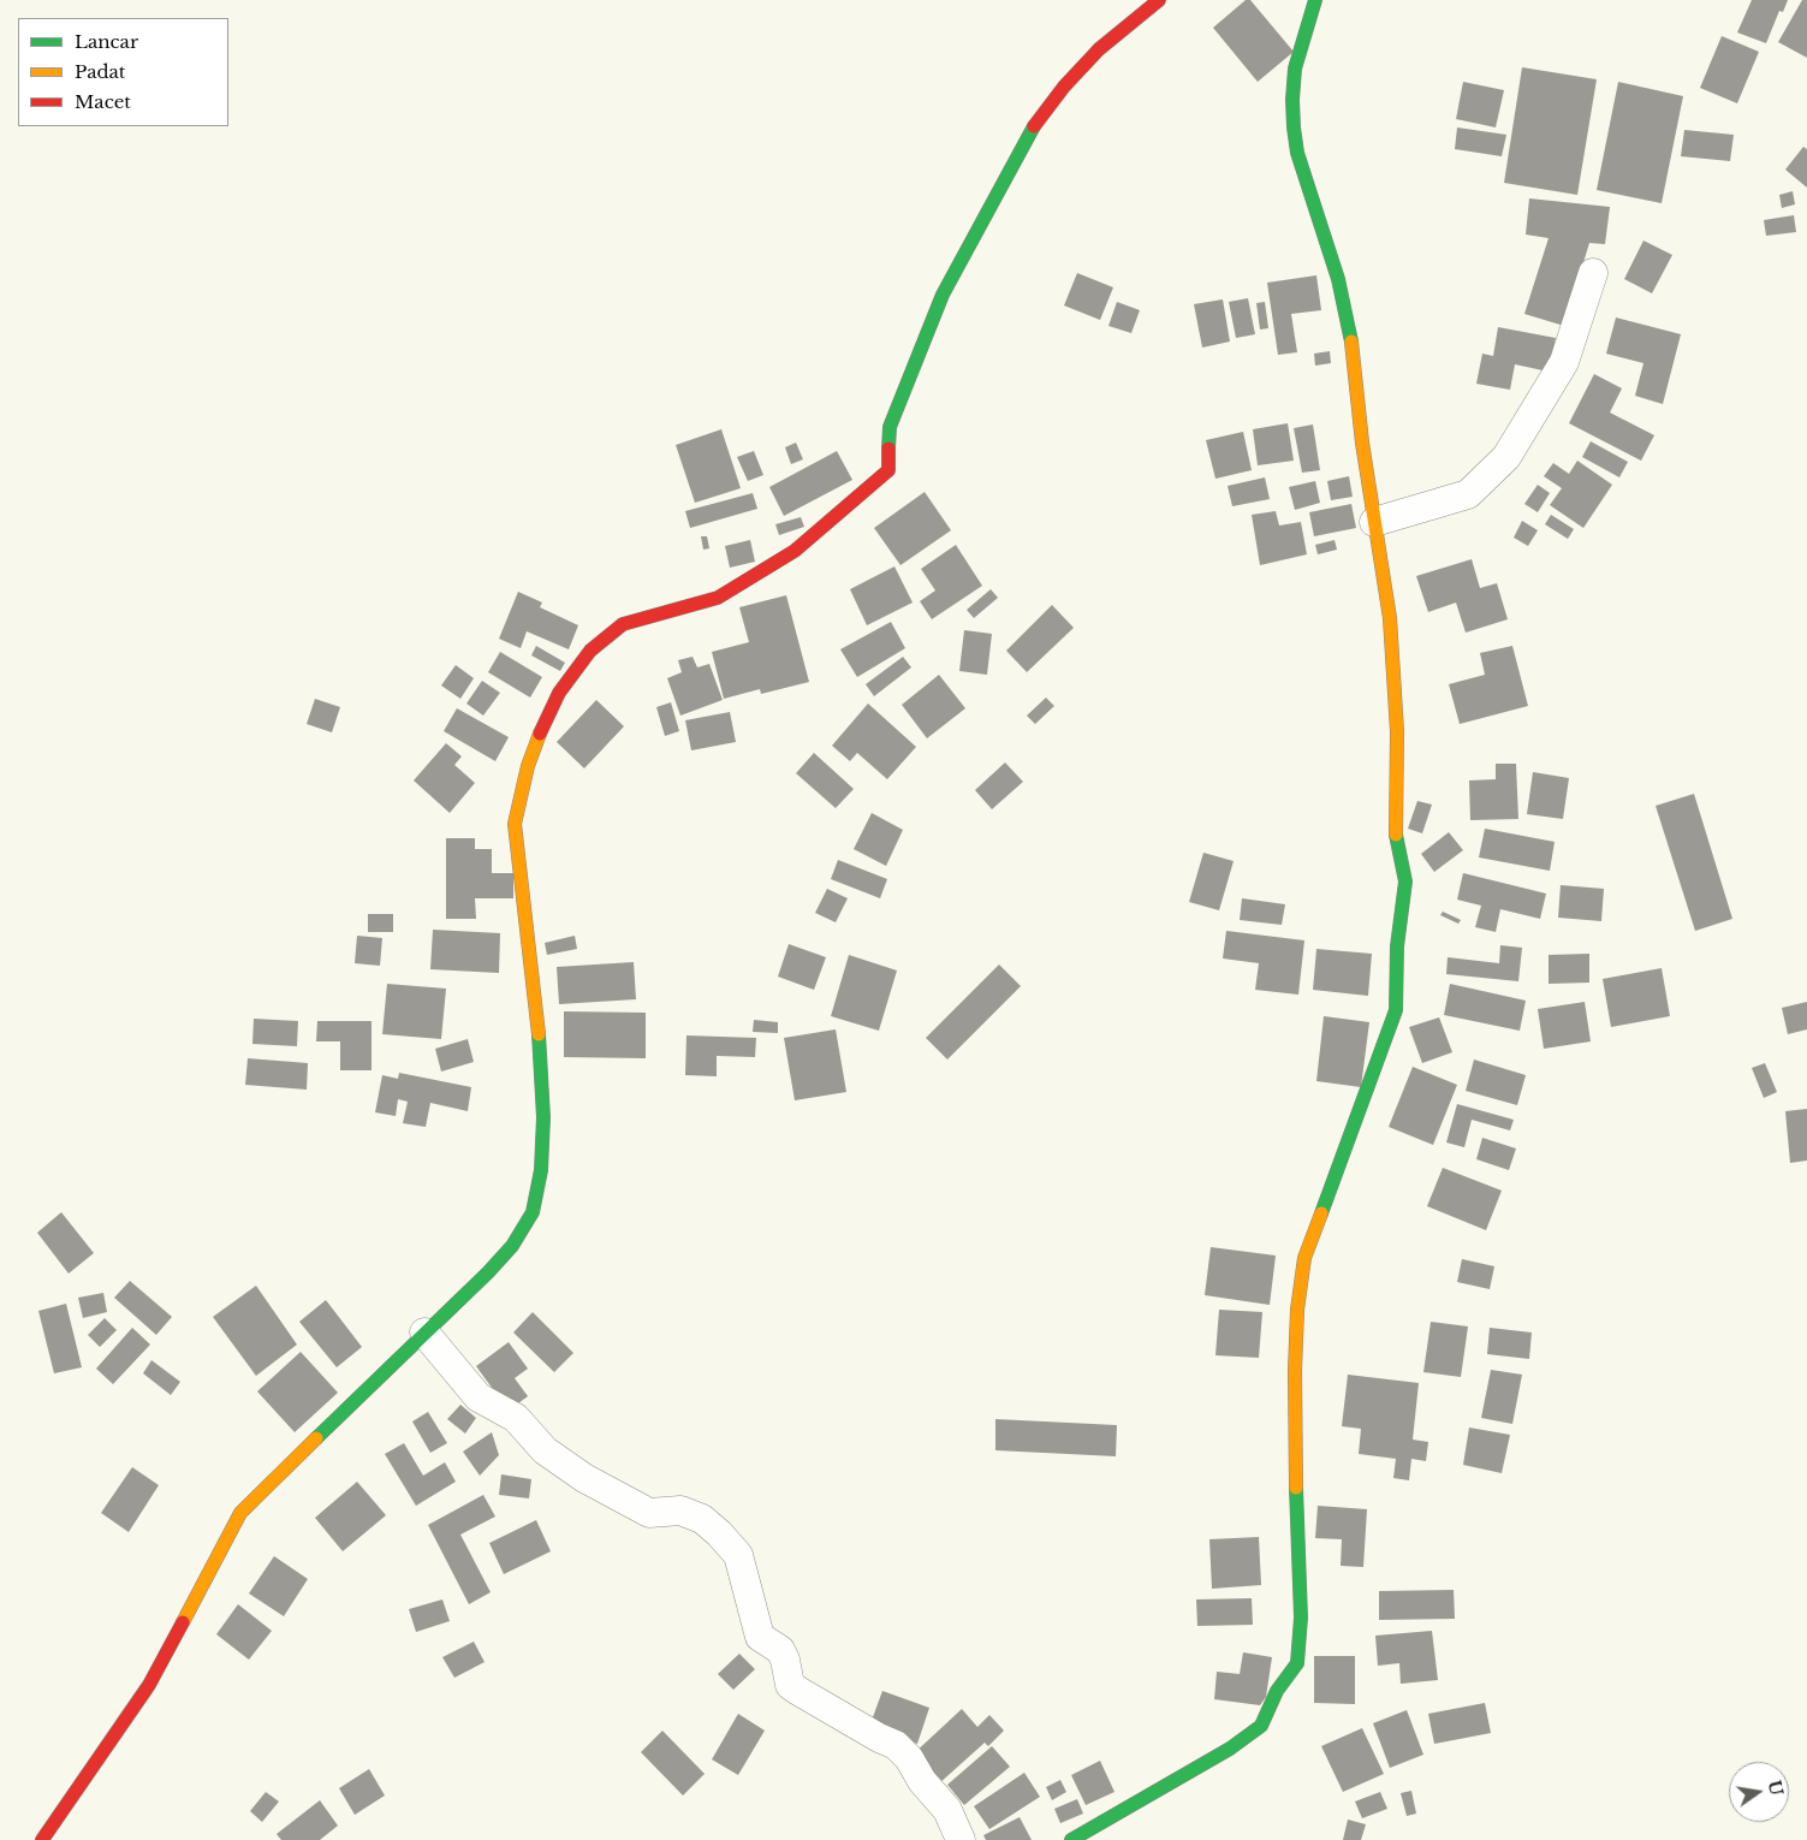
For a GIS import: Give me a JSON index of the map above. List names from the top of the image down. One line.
{"legend":["Lancar","Padat","Macet"],"north":"right"}
